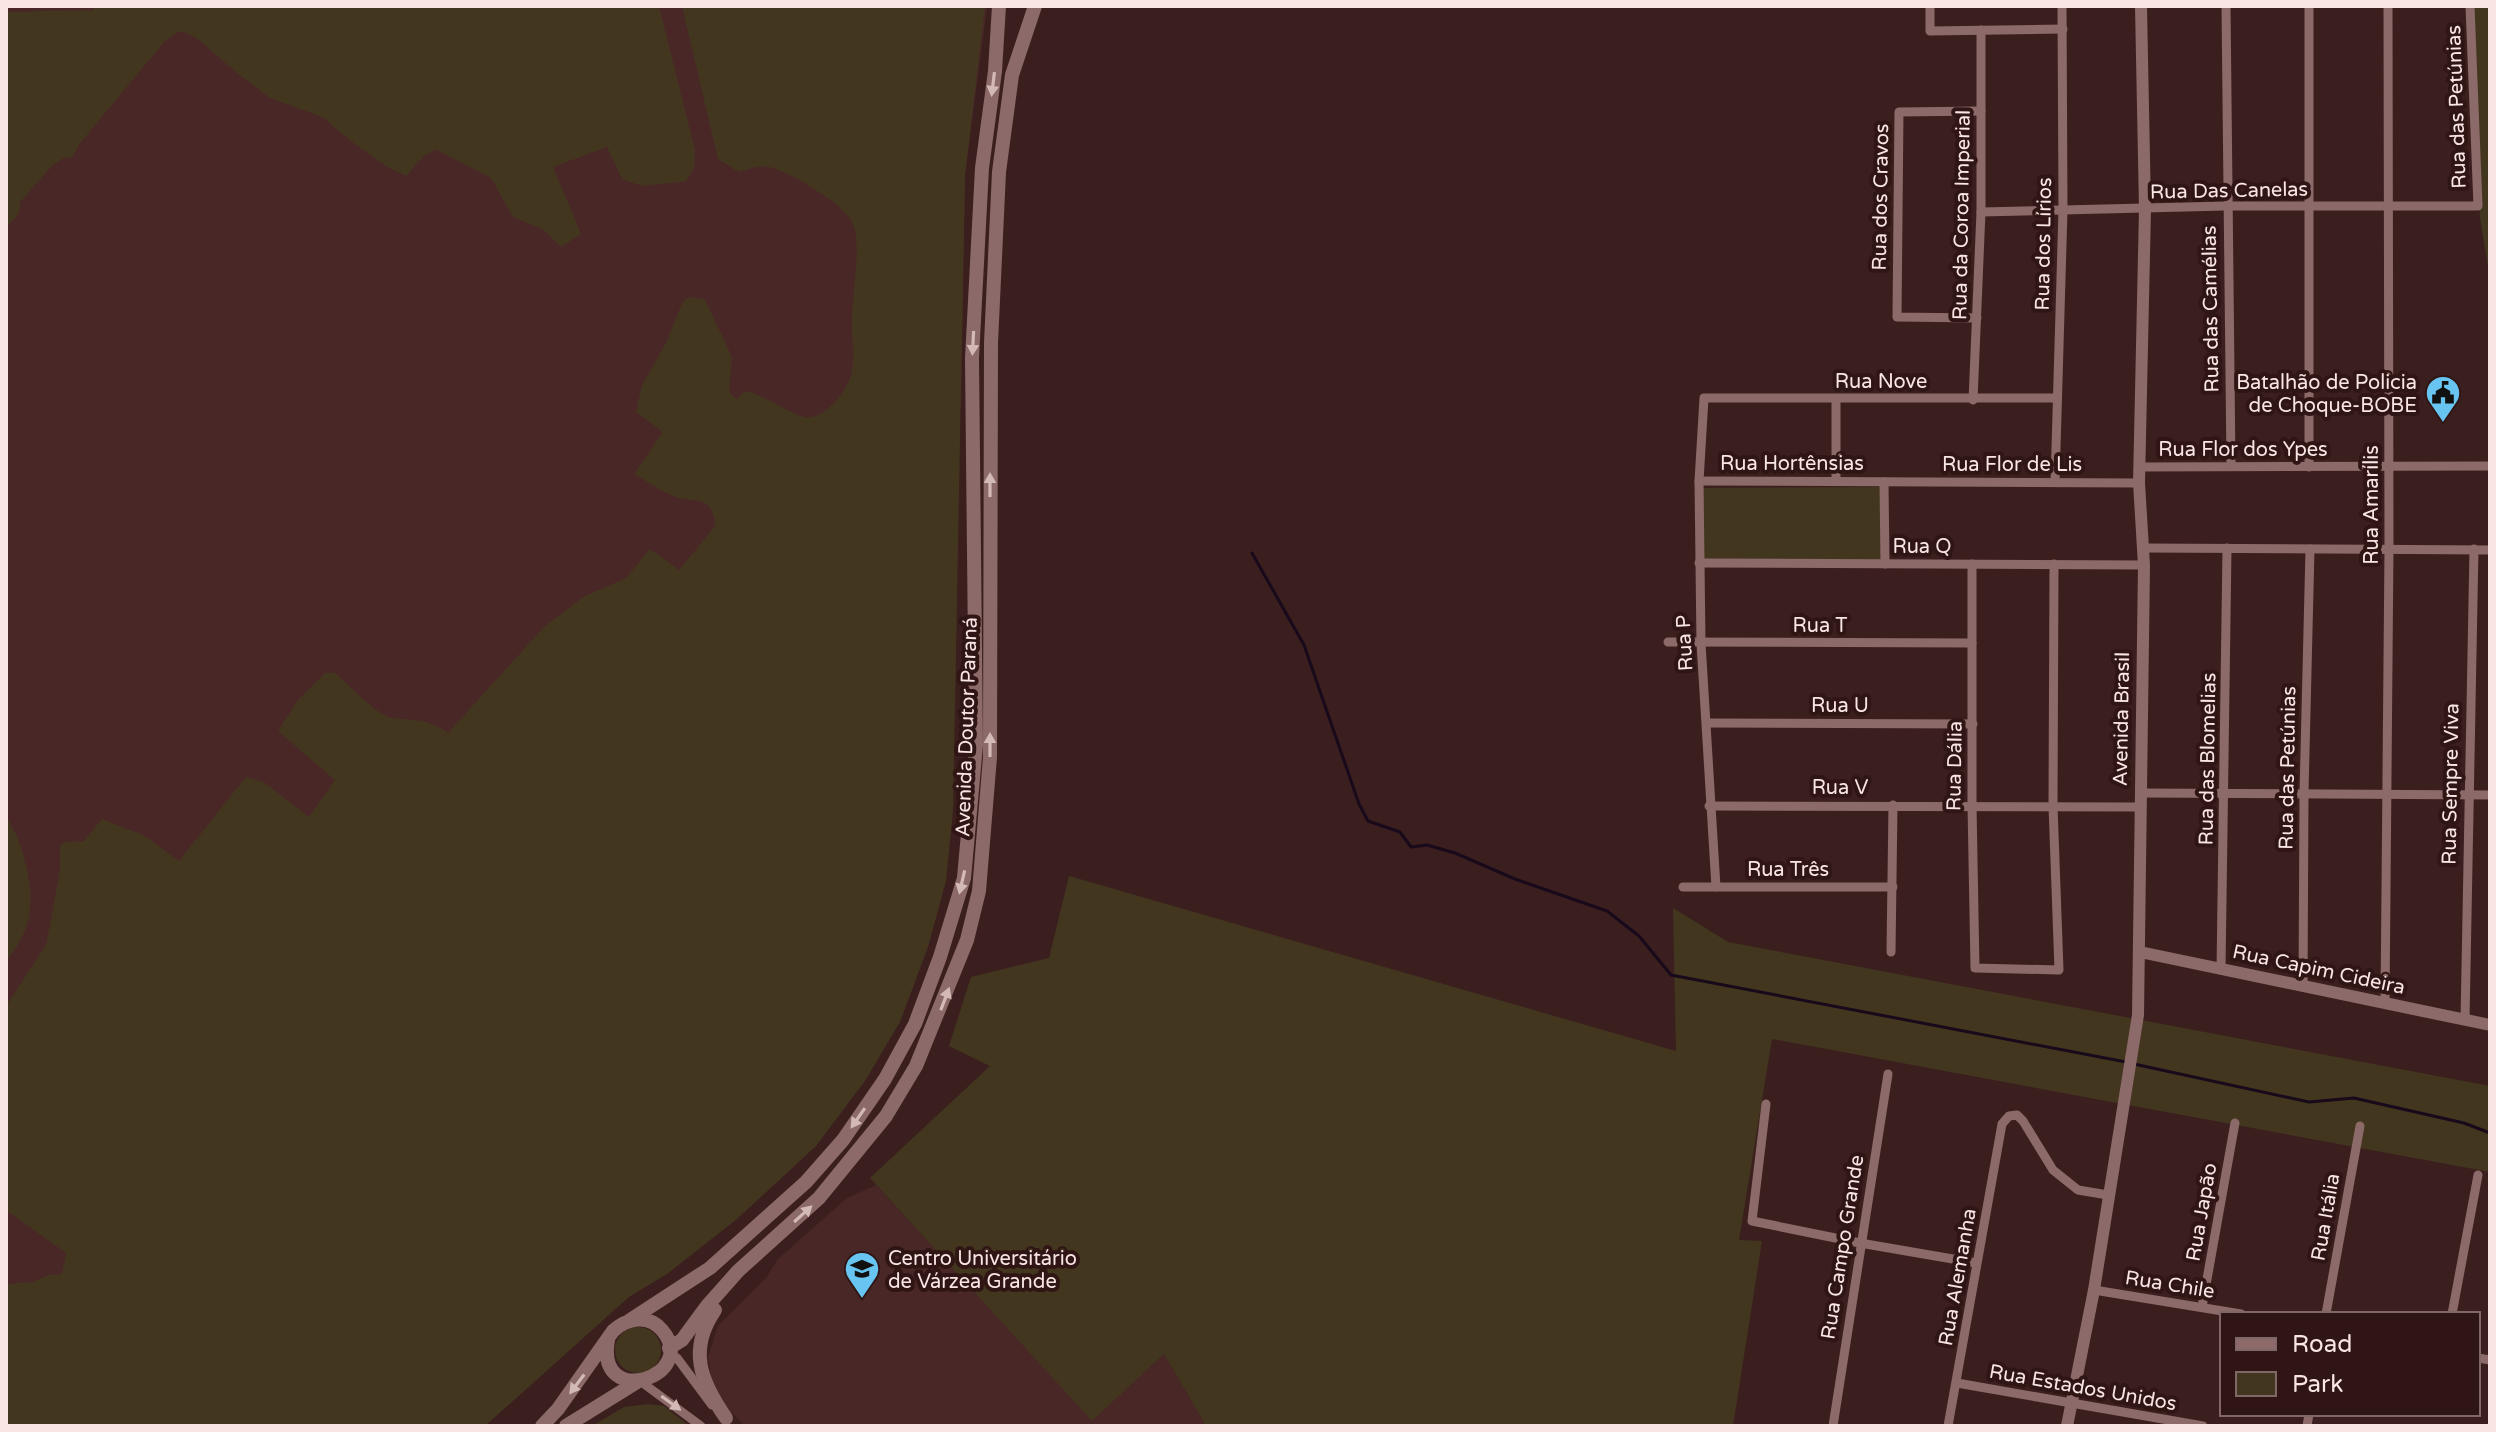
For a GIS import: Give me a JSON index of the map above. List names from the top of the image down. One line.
{"streets":{"main road":["Avenida Doutor Paraná"],"street":["Rua das Petúnias","Rua Das Canelas","Rua dos Cravos","Rua da Coroa Imperial","Rua dos Lírios","Rua das Camélias","Rua Nove","Rua Flor dos Ypes","Rua Hortênsias","Rua Flor de Lis","Rua Amarílis","Rua Q","Rua T","Rua P","Rua U","Avenida Brasil","Rua das Blomelias","Rua Dália","Rua Sempre Viva","Rua V","Rua Três","Rua Capim Cideira","Rua Japão","Rua Itália","Rua Campo Grande","Rua Alemanha","Rua Chile","Rua Estados Unidos"]},"crossings":[["Rua das Petúnias","Rua Das Canelas"],["Rua das Petúnias","Rua Capim Cideira"],["Rua Das Canelas","Rua da Coroa Imperial"],["Rua Das Canelas","Rua dos Lírios"],["Rua Das Canelas","Rua das Camélias"],["Rua Das Canelas","Rua Amarílis"],["Rua Das Canelas","Avenida Brasil"],["Rua dos Cravos","Rua da Coroa Imperial"],["Rua da Coroa Imperial","Rua Nove"],["Rua dos Lírios","Rua Nove"],["Rua dos Lírios","Rua Flor de Lis"],["Rua das Camélias","Rua Flor dos Ypes"],["Rua Nove","Rua P"],["Rua Flor dos Ypes","Rua Amarílis"],["Rua Flor dos Ypes","Avenida Brasil"],["Rua Hortênsias","Rua Flor de Lis"],["Rua Hortênsias","Rua P"],["Rua Flor de Lis","Avenida Brasil"],["Rua Amarílis","Rua Capim Cideira"],["Rua Q","Rua P"],["Rua Q","Avenida Brasil"],["Rua Q","Rua Dália"],["Rua T","Rua P"],["Rua T","Rua Dália"],["Rua P","Rua U"],["Rua P","Rua V"],["Rua P","Rua Três"],["Rua U","Rua Dália"],["Avenida Brasil","Rua V"],["Avenida Brasil","Rua Capim Cideira"],["Avenida Brasil","Rua Alemanha"],["Avenida Brasil","Rua Chile"],["Avenida Brasil","Rua Estados Unidos"],["Rua das Blomelias","Rua Capim Cideira"],["Rua Dália","Rua V"],["Rua Sempre Viva","Rua Capim Cideira"],["Rua Japão","Rua Chile"],["Rua Alemanha","Rua Estados Unidos"]],"places":{"public building":["Batalhão de Policia de Choque-BOBE"],"school or university":["Centro Universitário de Várzea Grande"]},"legend":["Road","Park"]}
